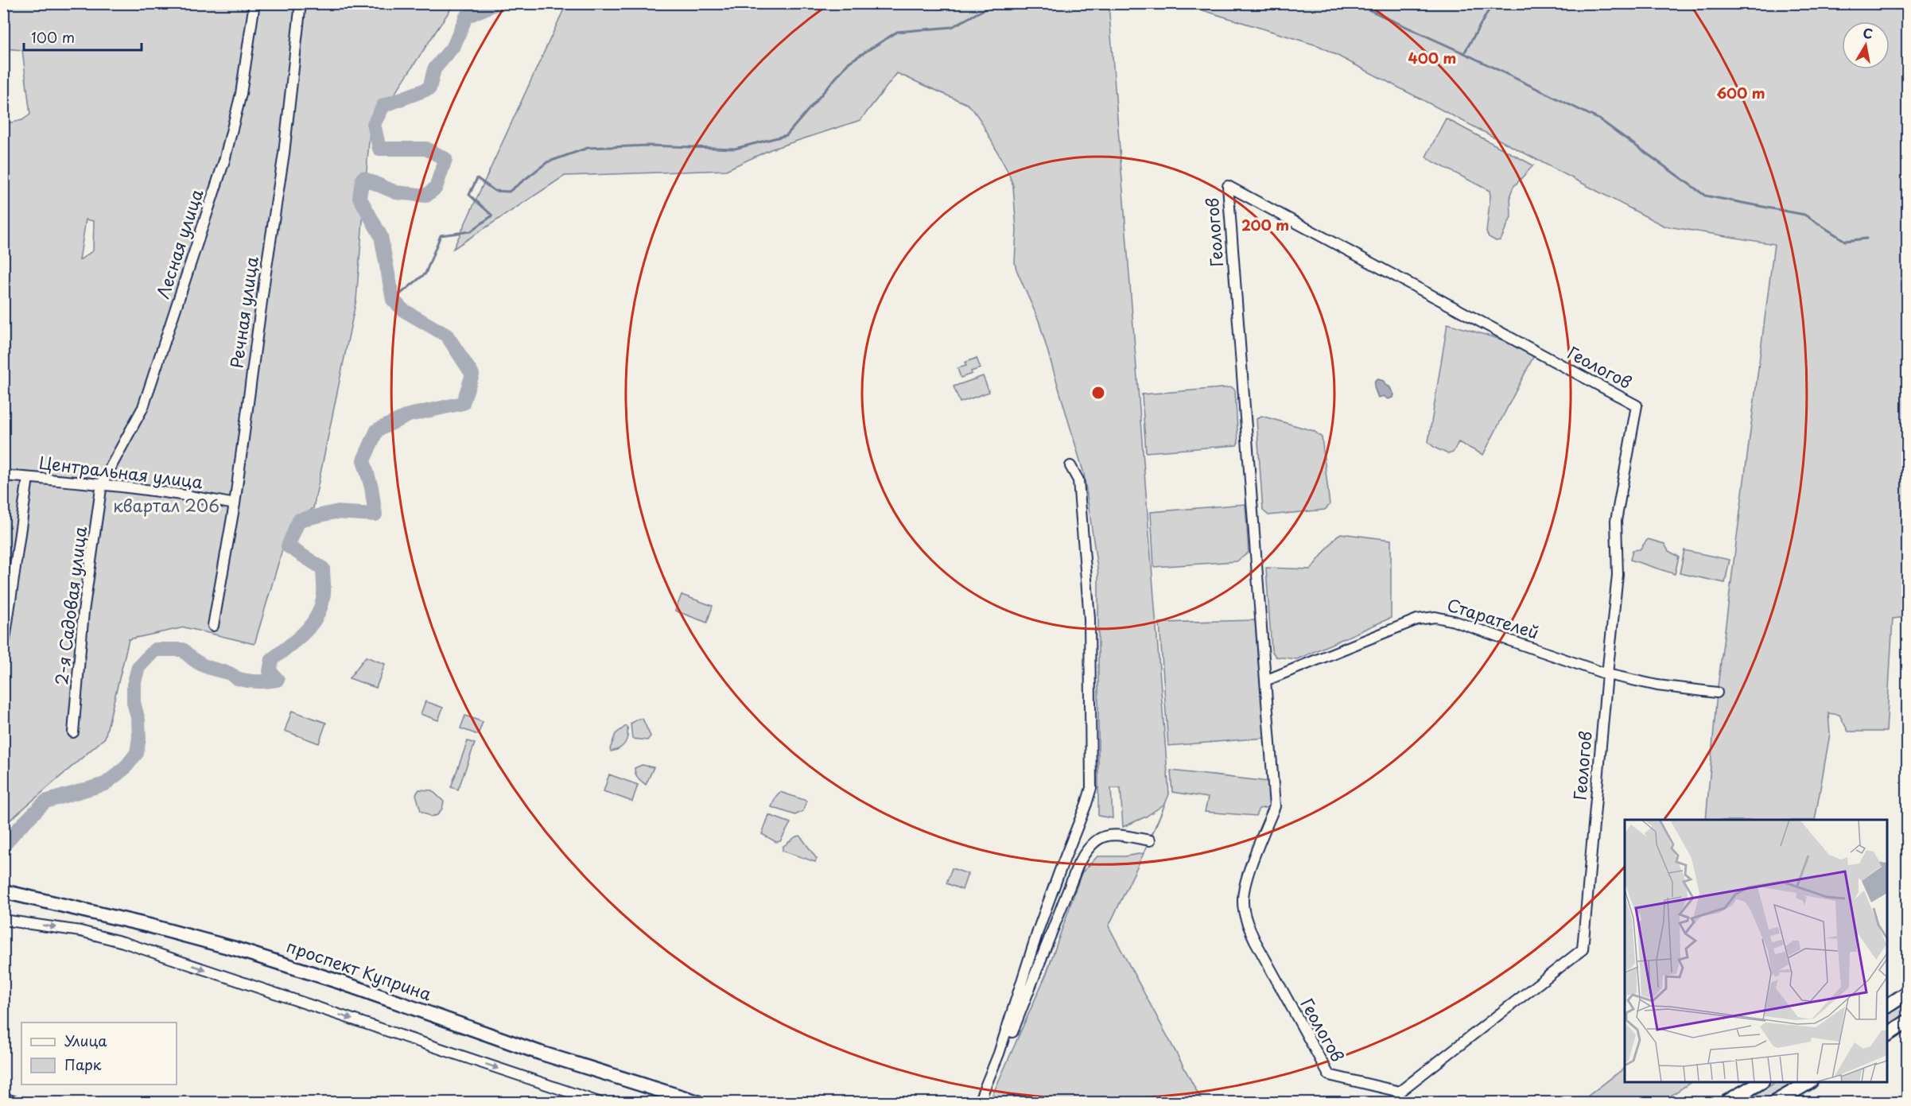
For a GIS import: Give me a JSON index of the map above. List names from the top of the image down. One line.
{"streets":{"main road":["проспект Куприна"],"street":["Геологов","Лесная улица","Речная улица","Центральная улица","2-я Садовая улица","Старателей"]},"crossings":[["Геологов","Старателей"],["Лесная улица","Центральная улица"],["Лесная улица","2-я Садовая улица"],["Речная улица","Центральная улица"],["Центральная улица","2-я Садовая улица"]],"parks":["квартал 206"],"legend":["Улица","Парк"],"scale_bar":"100 m","north":"top","rings":["400 m","600 m","200 m"]}
